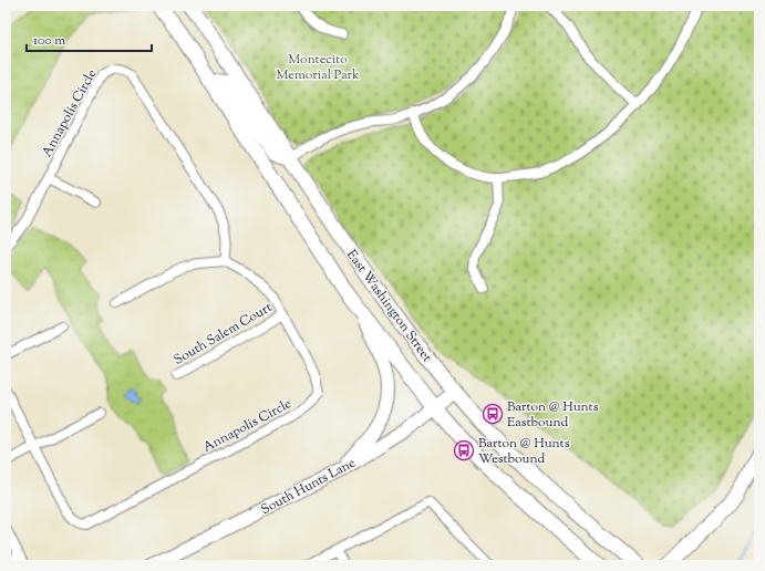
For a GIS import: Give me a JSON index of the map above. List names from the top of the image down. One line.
{"streets":{"main road":["East Washington Street","South Hunts Lane"],"street":["Annapolis Circle","South Salem Court"]},"crossings":[["Annapolis Circle","South Salem Court"],["East Washington Street","South Hunts Lane"]],"parks":["Montecito Memorial Park"],"places":{"bus stop":["Barton @ Hunts Eastbound","Barton @ Hunts Westbound"]},"scale_bar":"100 m"}
